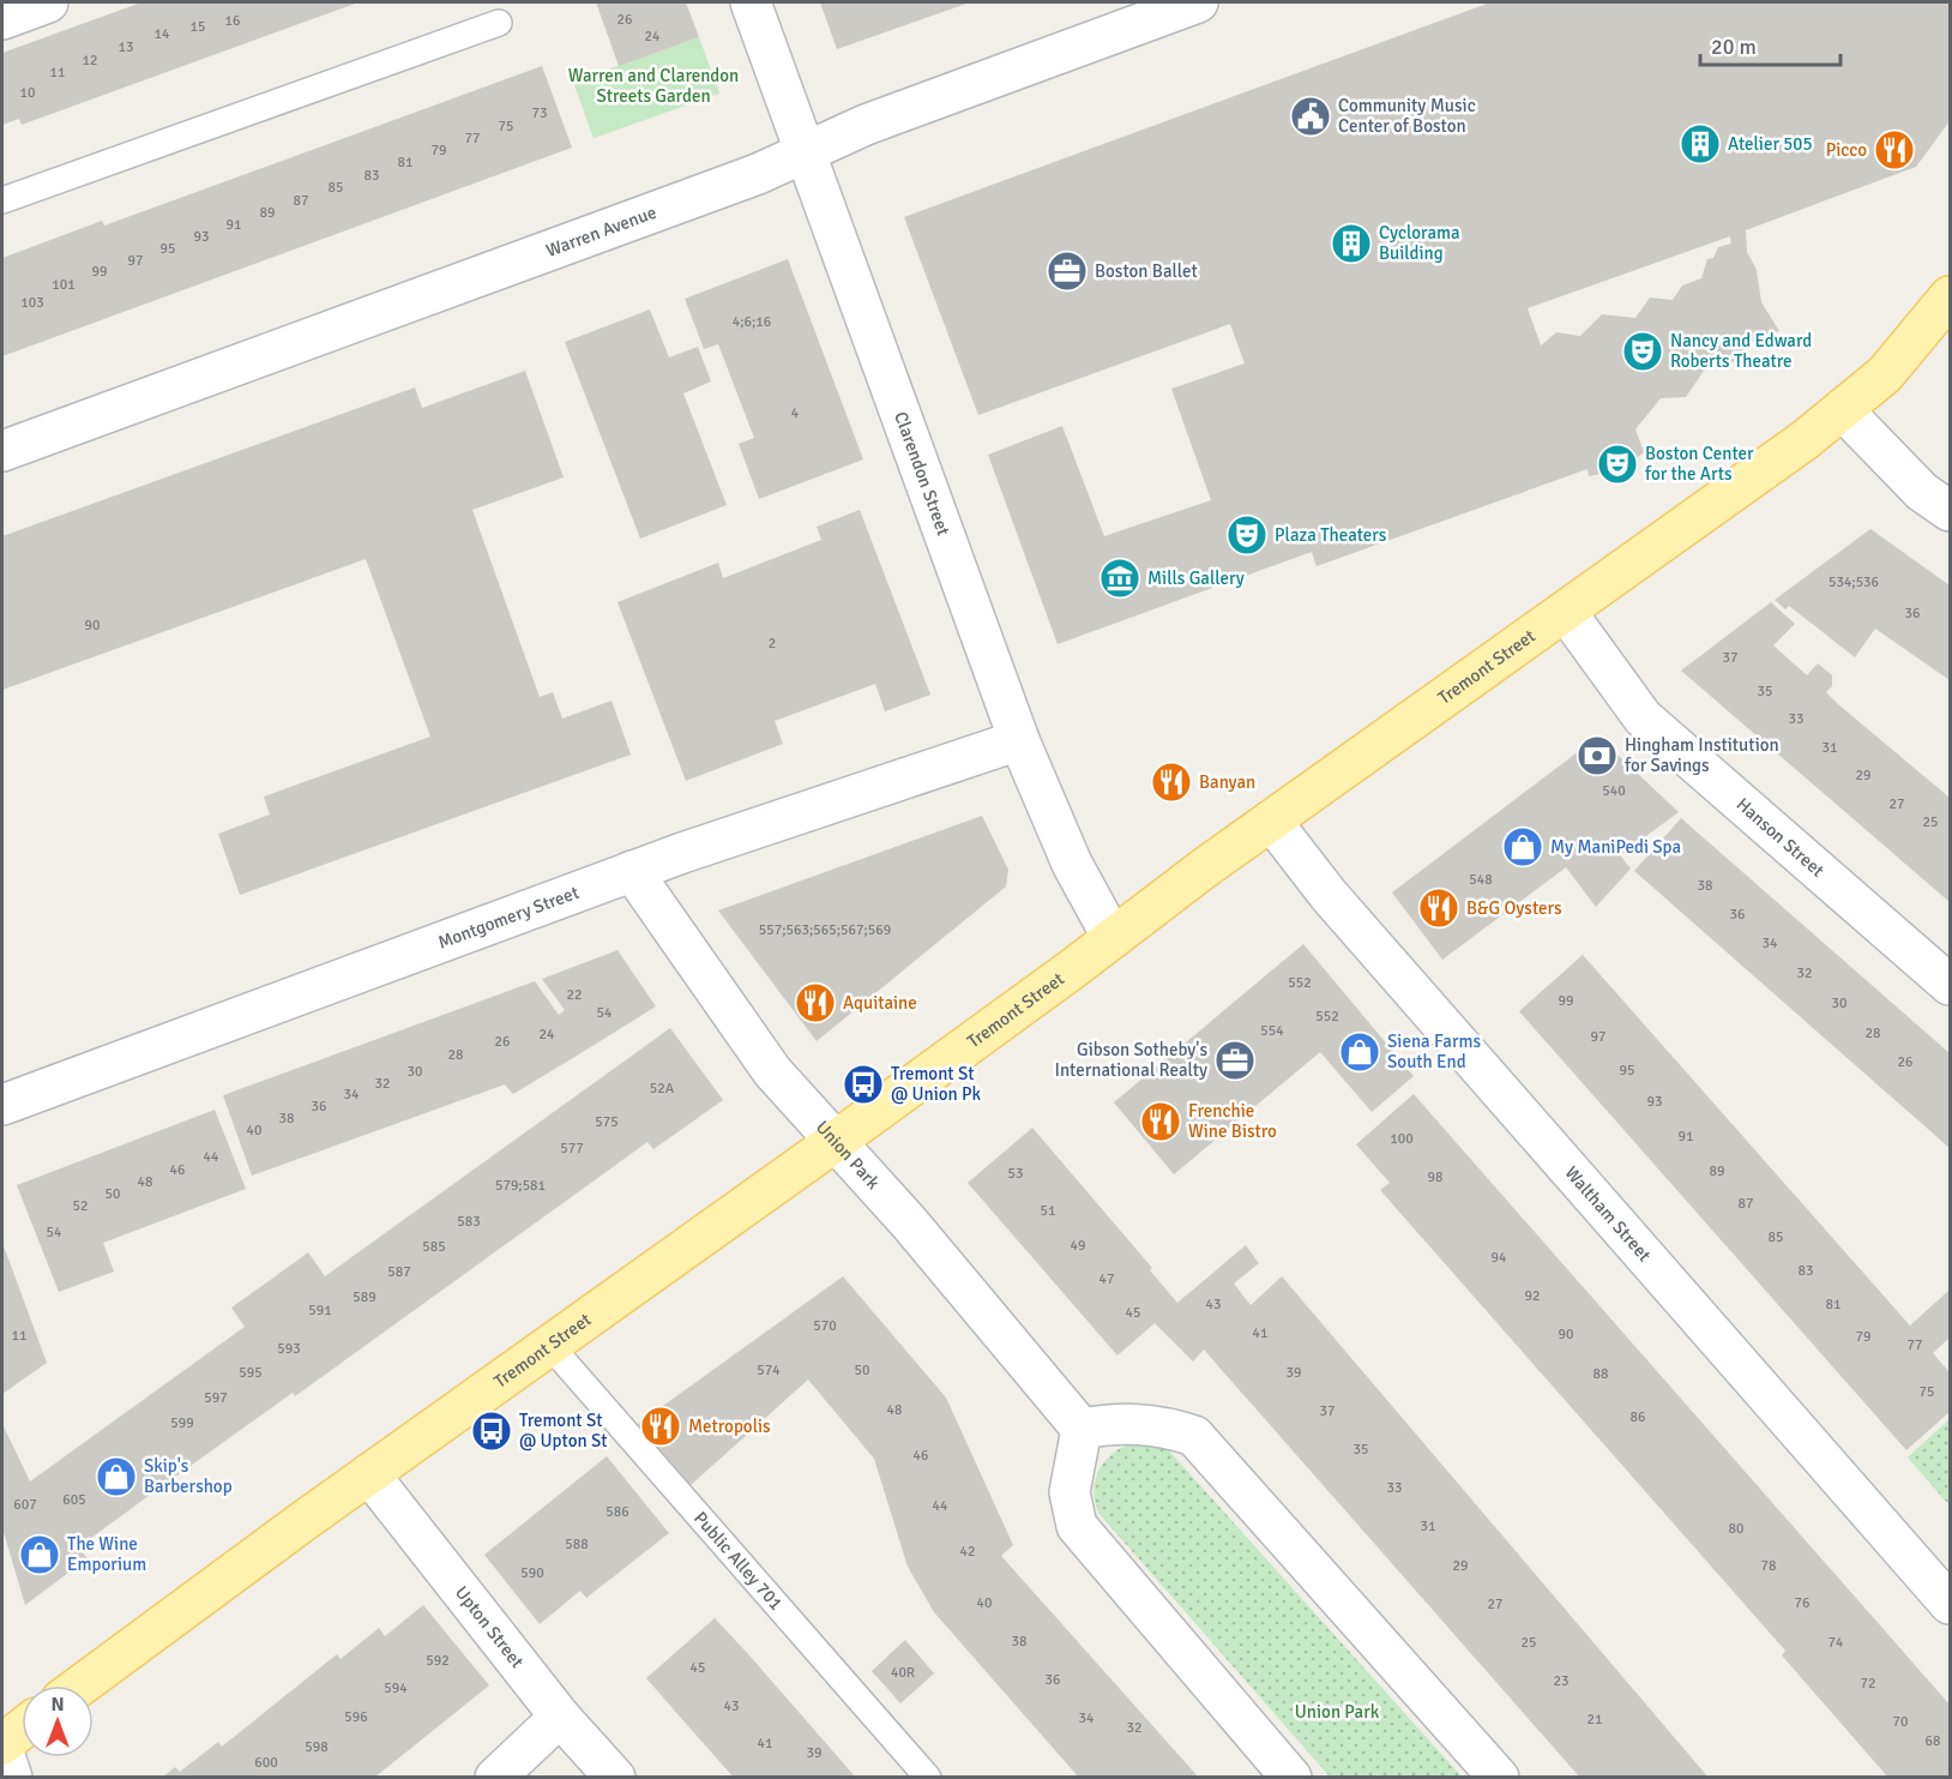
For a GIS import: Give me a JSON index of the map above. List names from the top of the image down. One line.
{"streets":{"main road":["Tremont Street"],"street":["Warren Avenue","Clarendon Street","Hanson Street","Montgomery Street","Union Park","Waltham Street","Upton Street"],"lane":["Public Alley 701"]},"crossings":[["Warren Avenue","Clarendon Street"],["Clarendon Street","Tremont Street"],["Clarendon Street","Montgomery Street"],["Tremont Street","Hanson Street"],["Tremont Street","Union Park"],["Tremont Street","Waltham Street"],["Tremont Street","Public Alley 701"],["Tremont Street","Upton Street"],["Montgomery Street","Union Park"]],"parks":["Warren and Clarendon Streets Garden","Union Park"],"places":{"public building":["Community Music Center of Boston"],"building":["Atelier 505","Cyclorama Building"],"restaurant":["Picco","Banyan","B&G Oysters","Aquitaine","Frenchie Wine Bistro","Metropolis"],"office":["Boston Ballet","Gibson Sotheby's International Realty"],"theatre":["Nancy and Edward Roberts Theatre","Boston Center for the Arts","Plaza Theaters"],"museum":["Mills Gallery"],"bank":["Hingham Institution for Savings"],"shop":["My ManiPedi Spa","Siena Farms South End","Skip's Barbershop","The Wine Emporium"],"bus stop":["Tremont St @ Union Pk","Tremont St @ Upton St"]},"house_numbers":["26","16","15","14","24","13","12","11","10","73","75","77","79","81","83","85","87","89","91","93","95","97","99","101","103","4;6;16","4","534;536","36","90","2","37","35","33","31","29","540","27","25","548","38","36","557;563;565;567;569","34","32","552","22","99","30","54","552","554","28","24","97","26","28","26","95","30","32","52A","34","93","36","38","575","40","91","100","577","44","46","89","53","98","48","579;581","50","87","52","51","583","54","85","49","585","94","83","587","47","92","589","43","81","591","45","570","41","90","11","79","77","593","574","50","595","39","88","75","597","48","37","86","599","35","46","33","605","607","44","586","31","80","588","42","29","78","590","40","76","27","38","25","74","592","45","40R","36","23","72","594","43","596","34","21","70","32","68","41","598","39","600"],"scale_bar":"20 m","north":"top"}
